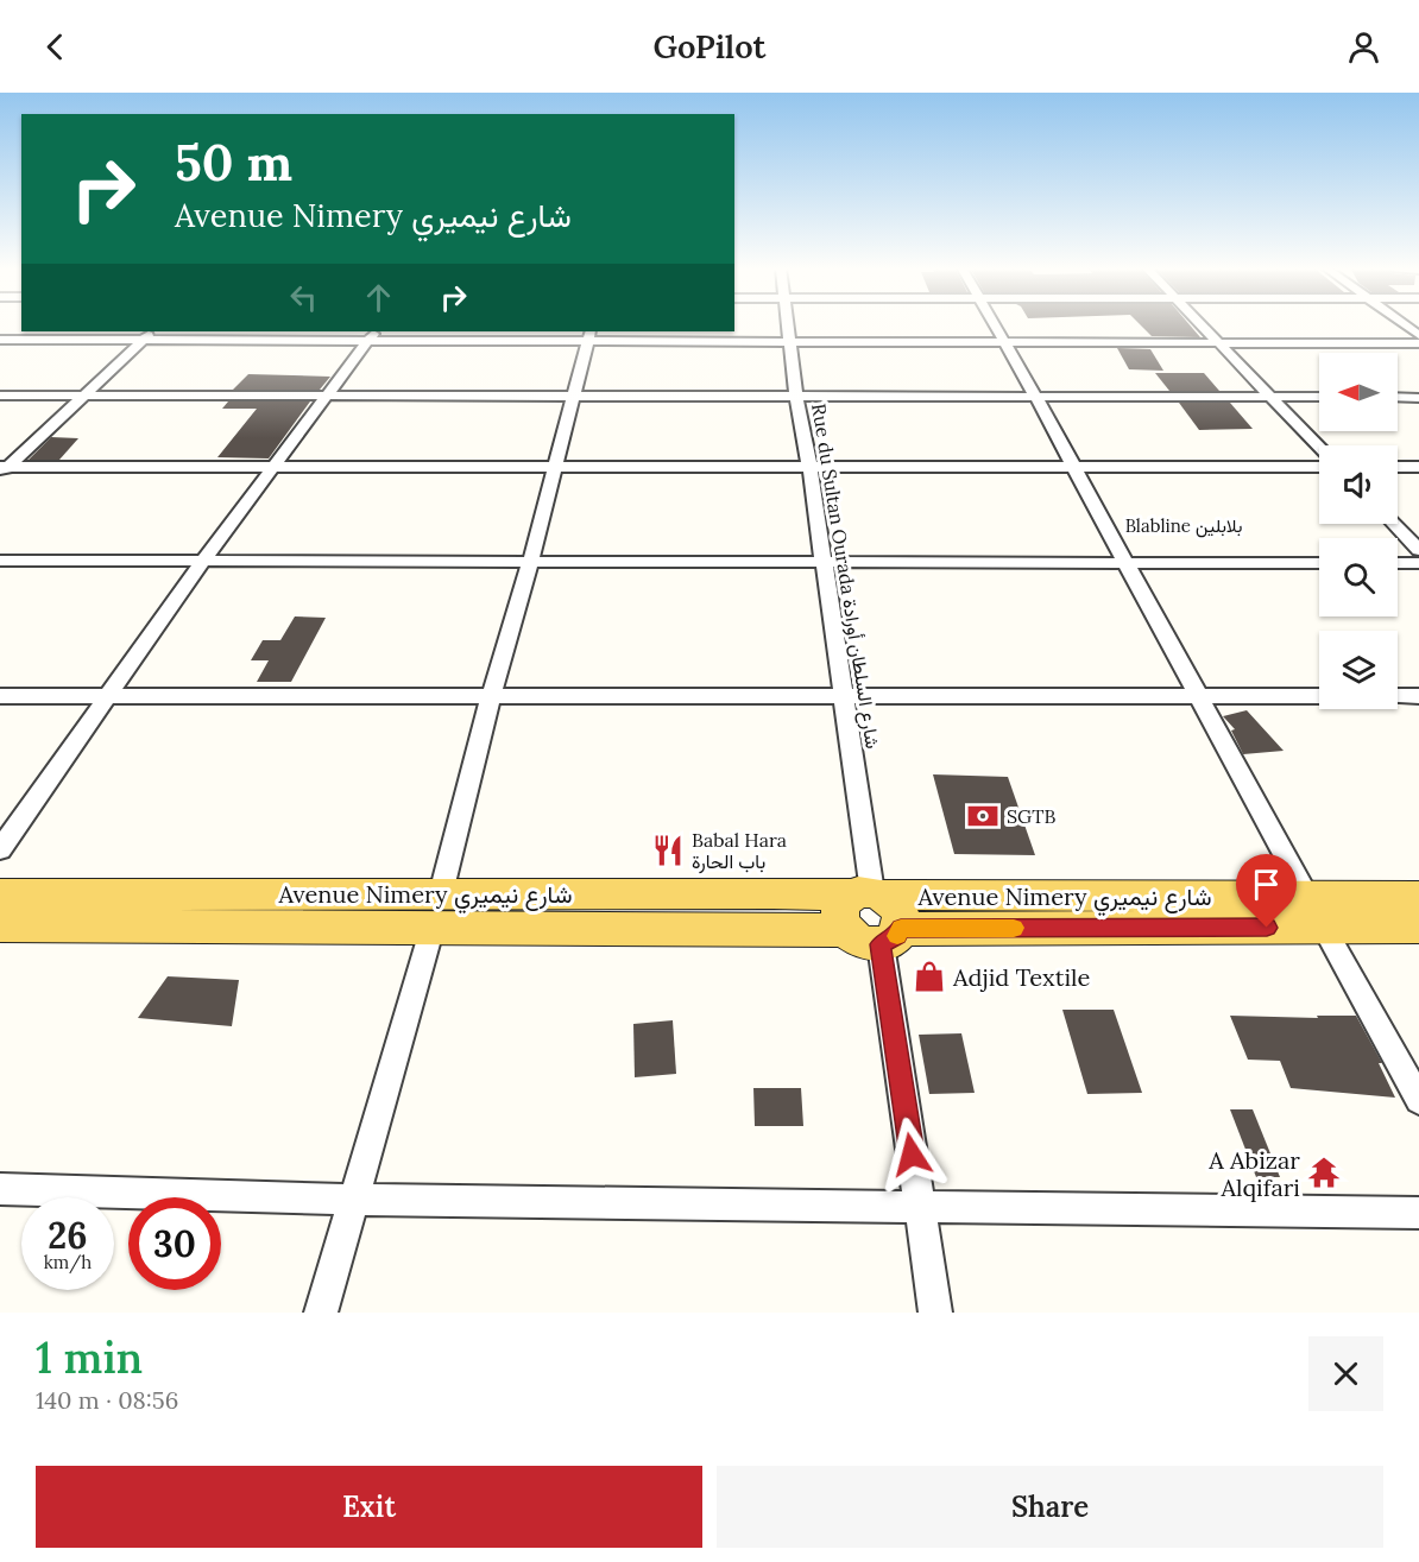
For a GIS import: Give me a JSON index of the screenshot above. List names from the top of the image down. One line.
{"streets":{"main road":["Avenue Nimery شارع نيميري"],"street":["Rue du Sultan Ourada شارع السلطان أورادة"]},"crossings":[["Rue du Sultan Ourada شارع السلطان أورادة","Avenue Nimery شارع نيميري"]],"districts":["Blabline بلابلين"],"places":{"bank":["SGTB"],"restaurant":["Babal Hara باب الحارة"],"shop":["Adjid Textile"],"temple":["A Abizar Alqifari"]},"north":"left","page":{"header":"GoPilot","turn":["50 m","Avenue Nimery شارع نيميري"],"speed":"26 km/h","limit":"30","heading":["1 min","140 m · 08:56"],"buttons":["Exit","Share"]}}
